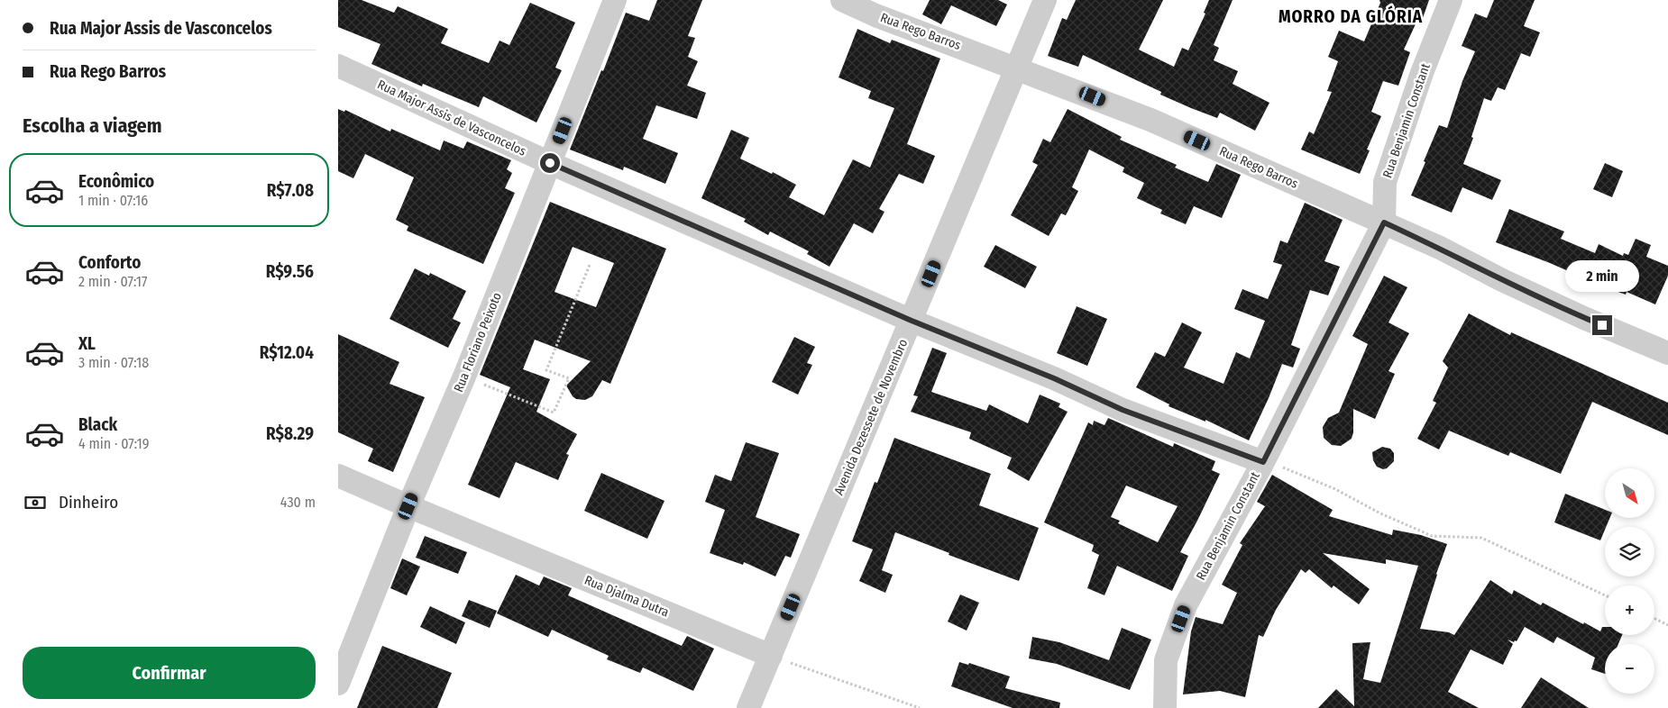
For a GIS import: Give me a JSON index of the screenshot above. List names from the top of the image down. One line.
{"streets":{"street":["Rua Rego Barros","Rua Major Assis de Vasconcelos","Rua Benjamin Constant","Rua Floriano Peixoto","Avenida Dezessete de Novembro","Rua Djalma Dutra"]},"crossings":[["Rua Rego Barros","Rua Benjamin Constant"],["Rua Rego Barros","Avenida Dezessete de Novembro"],["Rua Major Assis de Vasconcelos","Rua Benjamin Constant"],["Rua Major Assis de Vasconcelos","Rua Floriano Peixoto"],["Rua Major Assis de Vasconcelos","Avenida Dezessete de Novembro"],["Rua Floriano Peixoto","Rua Djalma Dutra"],["Avenida Dezessete de Novembro","Rua Djalma Dutra"]],"districts":["MORRO DA GLÓRIA"],"north":"bottom right","page":{"banner":["Rua Major Assis de Vasconcelos","Rua Rego Barros"],"heading":"Escolha a viagem","list":[{"name":"Econômico","note":"1 min · 07:16","value":"R$7.08"},{"name":"Conforto","note":"2 min · 07:17","value":"R$9.56"},{"name":"XL","note":"3 min · 07:18","value":"R$12.04"},{"name":"Black","note":"4 min · 07:19","value":"R$8.29"}],"bubble":"2 min","map_buttons":["+","−"],"pay":["Dinheiro","430 m"],"buttons":"Confirmar"}}
